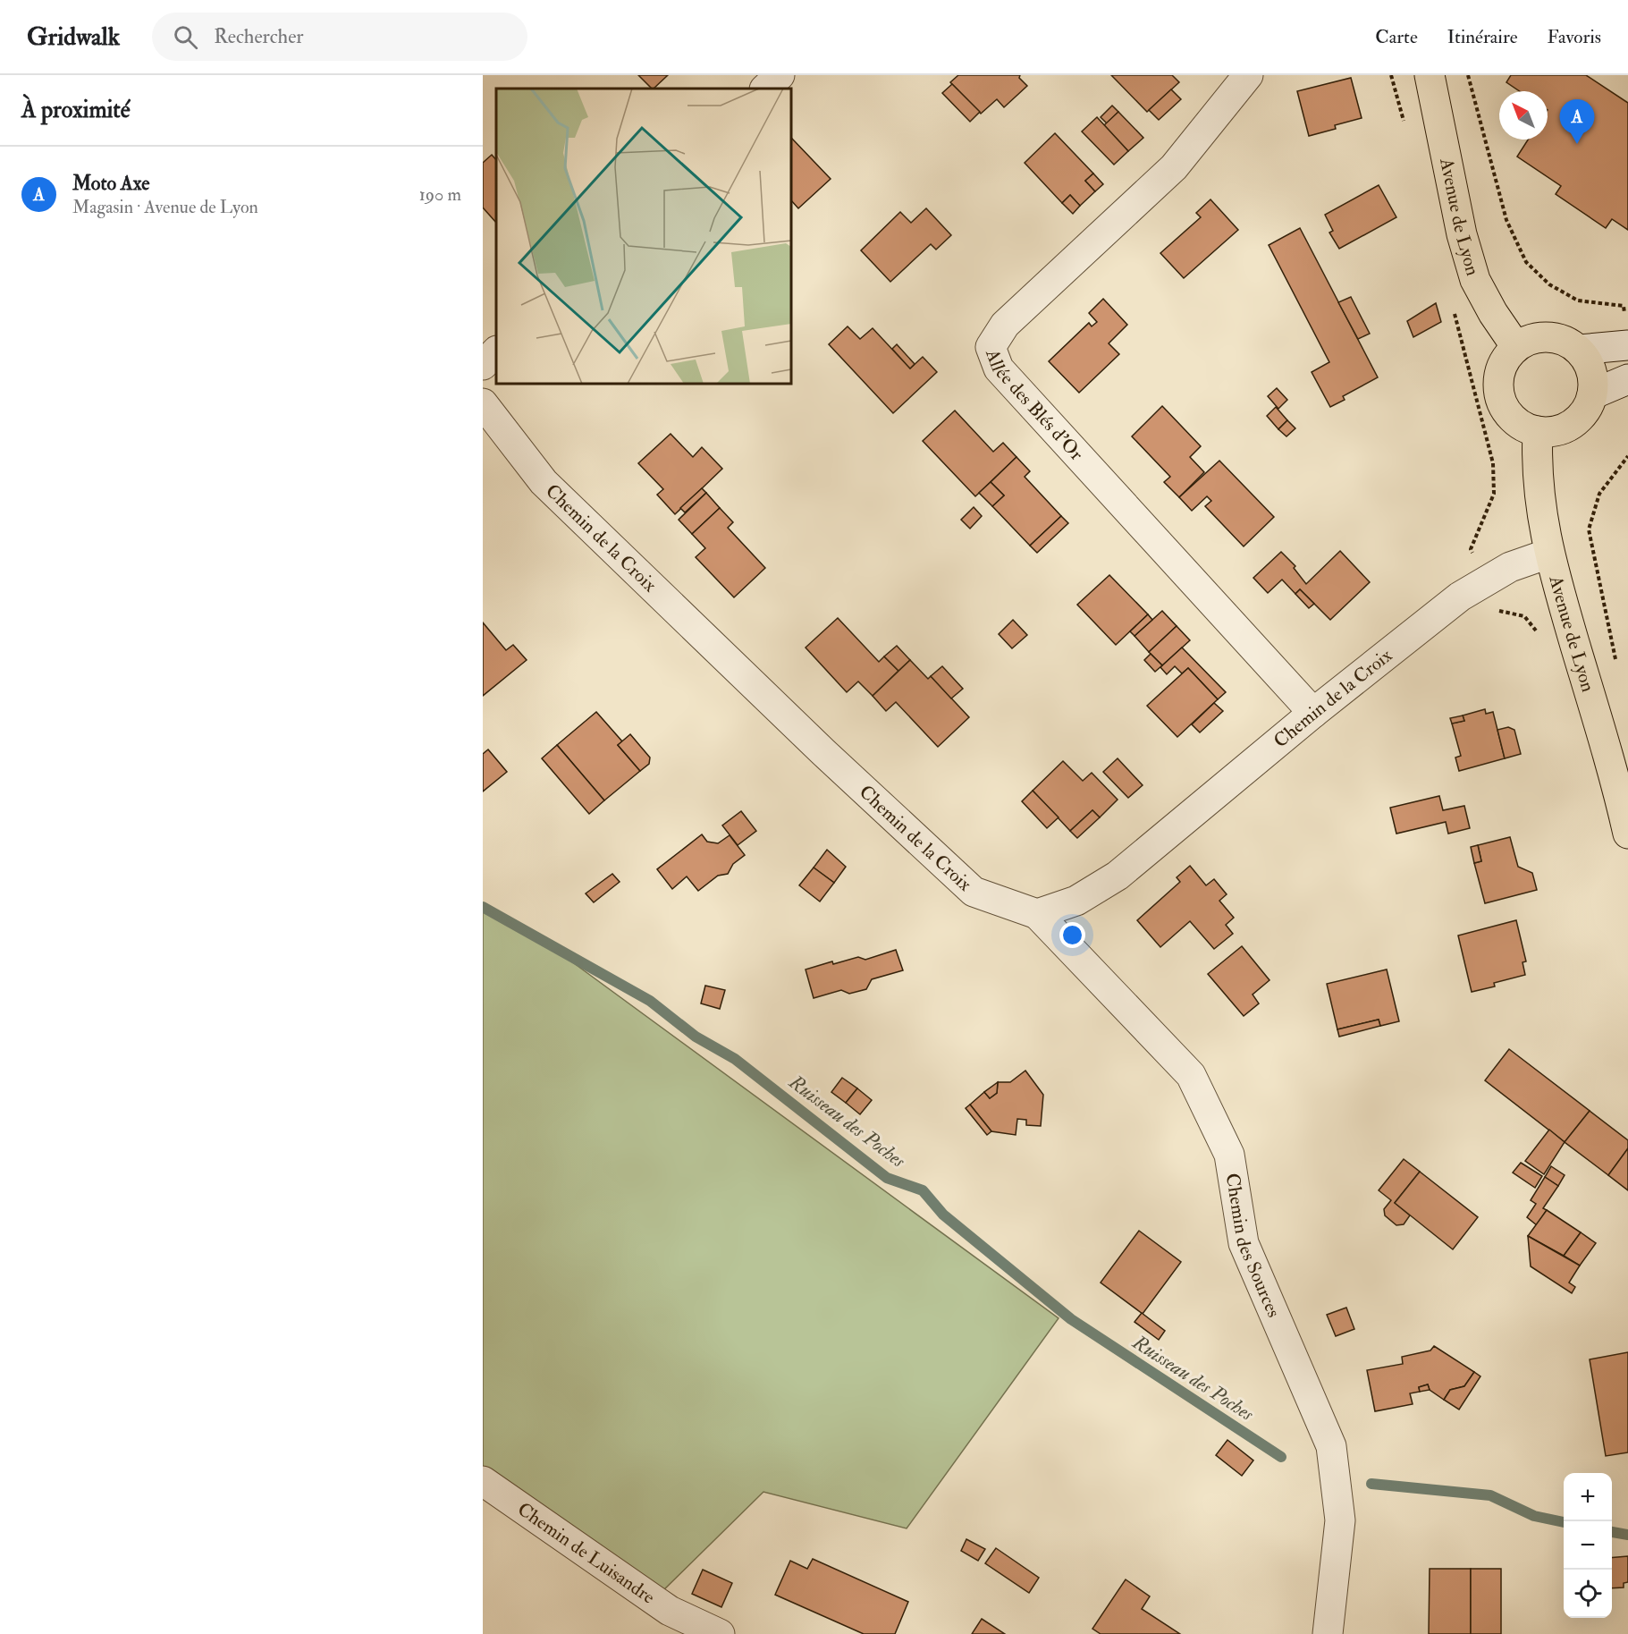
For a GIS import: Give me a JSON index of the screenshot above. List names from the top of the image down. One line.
{"streets":{"main road":["Avenue de Lyon"],"street":["Allée des Blés d'Or","Chemin de la Croix","Chemin des Sources","Chemin de Luisandre"]},"crossings":[["Avenue de Lyon","Chemin de la Croix"],["Allée des Blés d'Or","Chemin de la Croix"],["Chemin de la Croix","Chemin des Sources"]],"water":["Ruisseau des Poches"],"north":"top left","page":{"header":"Gridwalk","search":"Rechercher","nav":["Carte","Itinéraire","Favoris"],"heading":"À proximité","pins":"A","list":[{"mark":"A","name":"Moto Axe","note":"Magasin · Avenue de Lyon","value":"190 m"}],"map_buttons":["+","−"]}}
